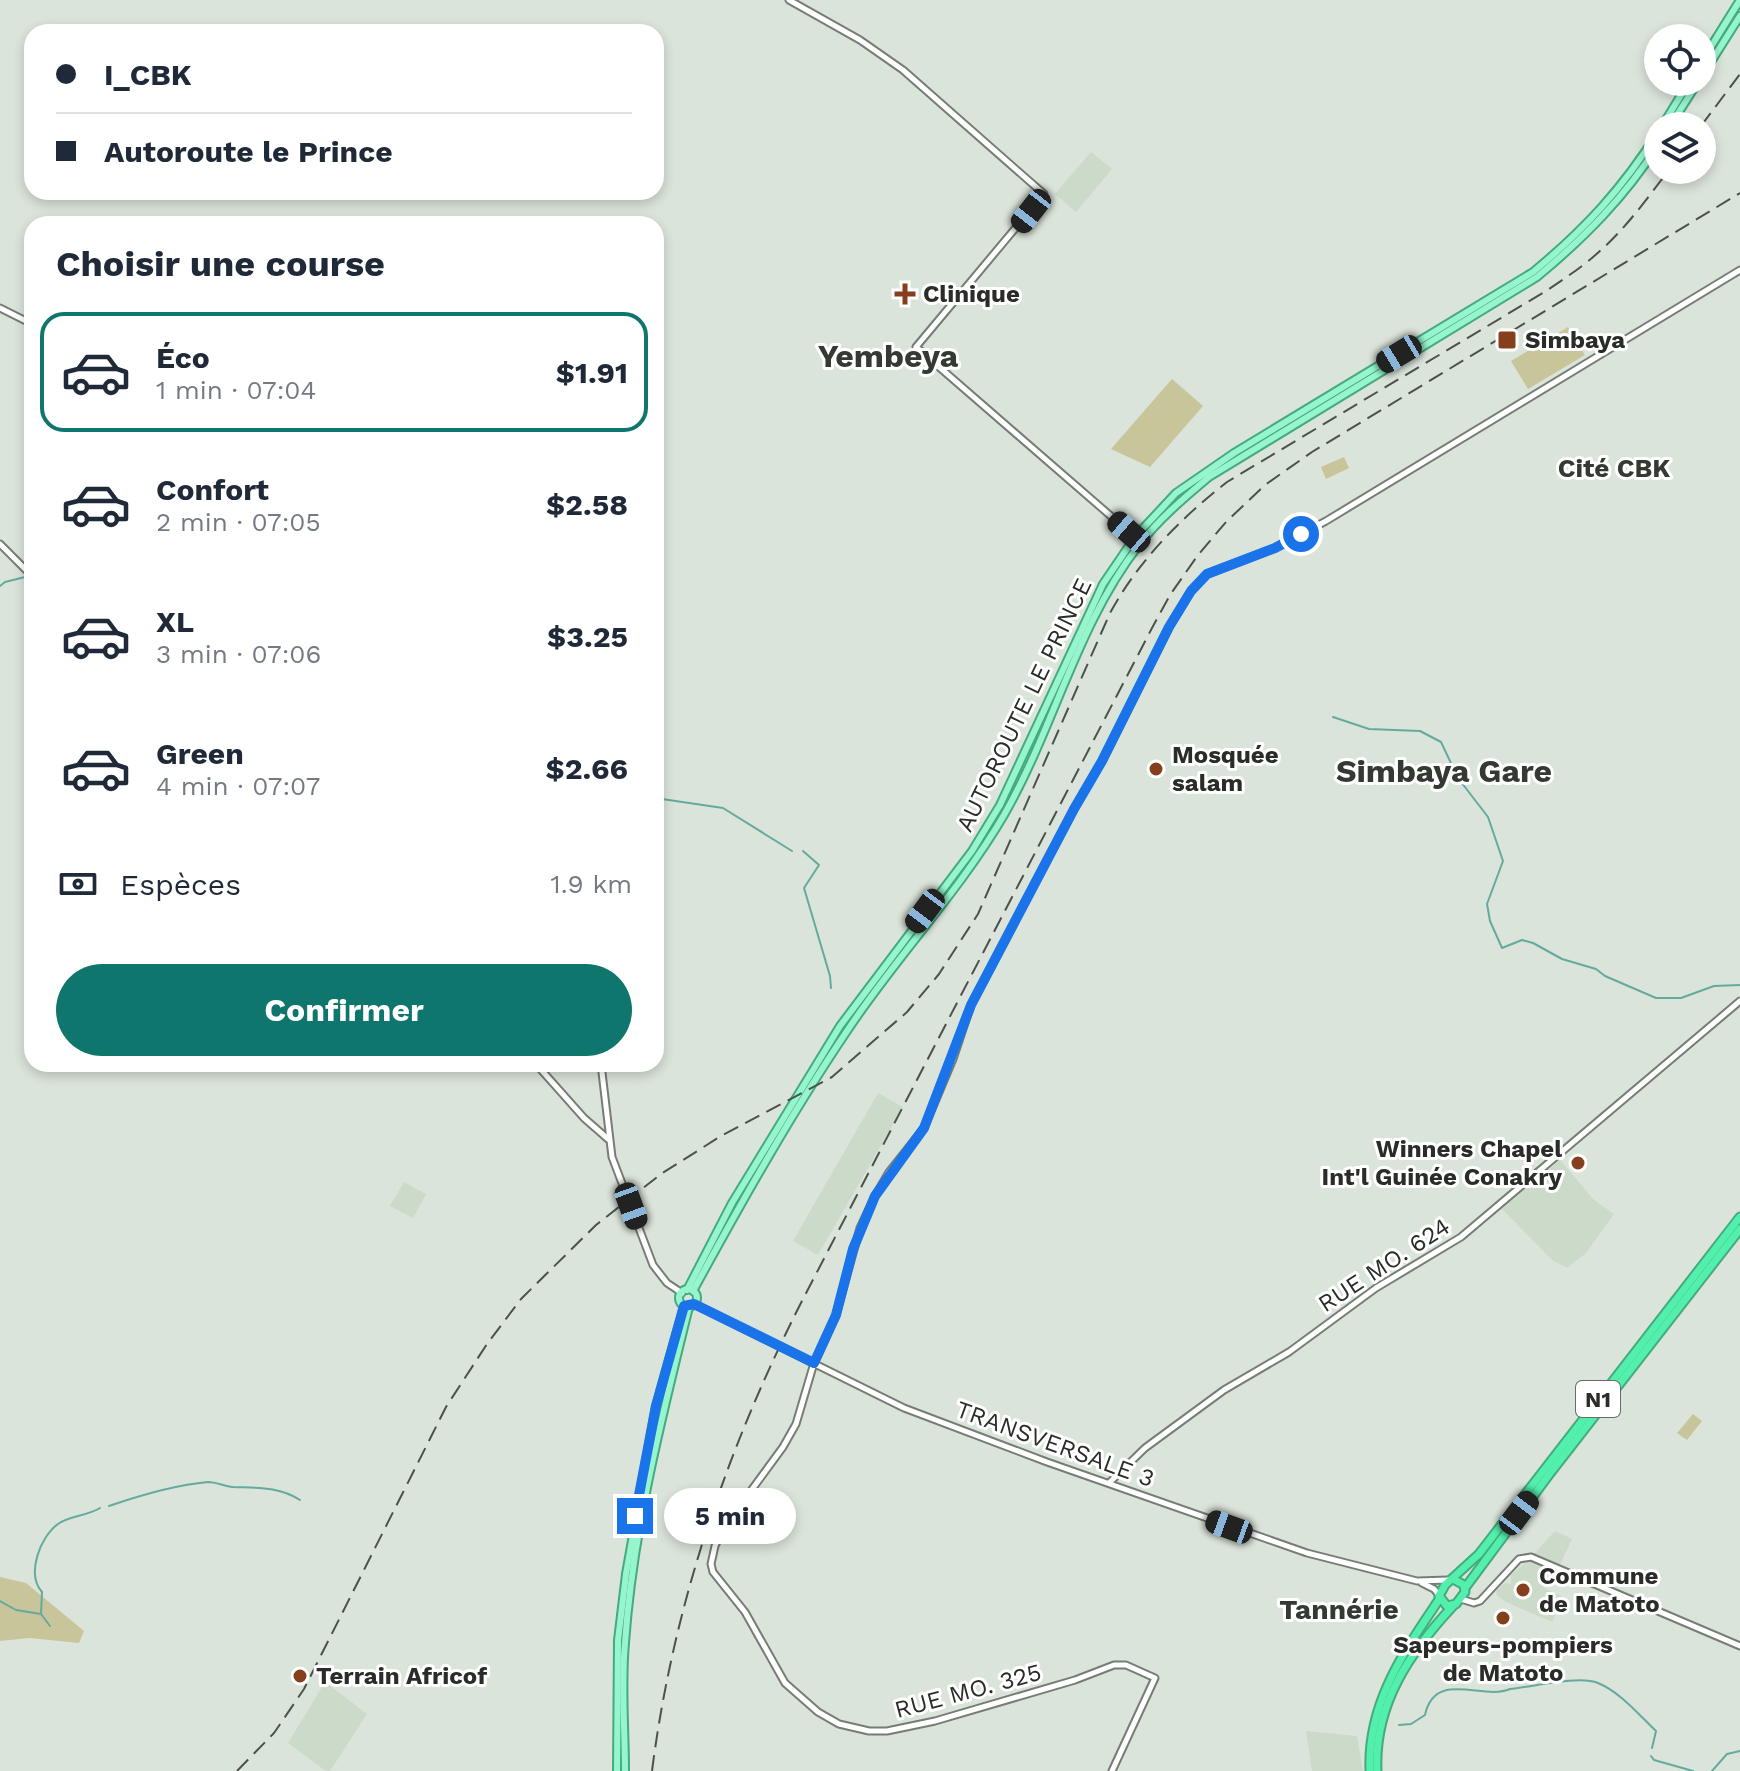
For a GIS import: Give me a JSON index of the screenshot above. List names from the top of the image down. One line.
{"streets":{"highway":["N1"],"main road":["AUTOROUTE LE PRINCE"],"street":["RUE MO. 624","TRANSVERSALE 3","RUE MO. 325"]},"crossings":[["RUE MO. 624","TRANSVERSALE 3"],["N1","TRANSVERSALE 3"],["TRANSVERSALE 3","RUE MO. 325"]],"districts":["Yembeya","Cité CBK","Simbaya Gare","Tannérie"],"places":{"health":["Clinique"],"transit":["Simbaya"],"other":["Mosquée salam","Winners Chapel Int'l Guinée Conakry","Commune de Matoto","Sapeurs-pompiers de Matoto","Terrain Africof"]},"page":{"banner":["I_CBK","Autoroute le Prince"],"heading":"Choisir une course","list":[{"name":"Éco","note":"1 min · 07:04","value":"$1.91"},{"name":"Confort","note":"2 min · 07:05","value":"$2.58"},{"name":"XL","note":"3 min · 07:06","value":"$3.25"},{"name":"Green","note":"4 min · 07:07","value":"$2.66"}],"pay":["Espèces","1.9 km"],"buttons":"Confirmer","bubble":"5 min"}}
